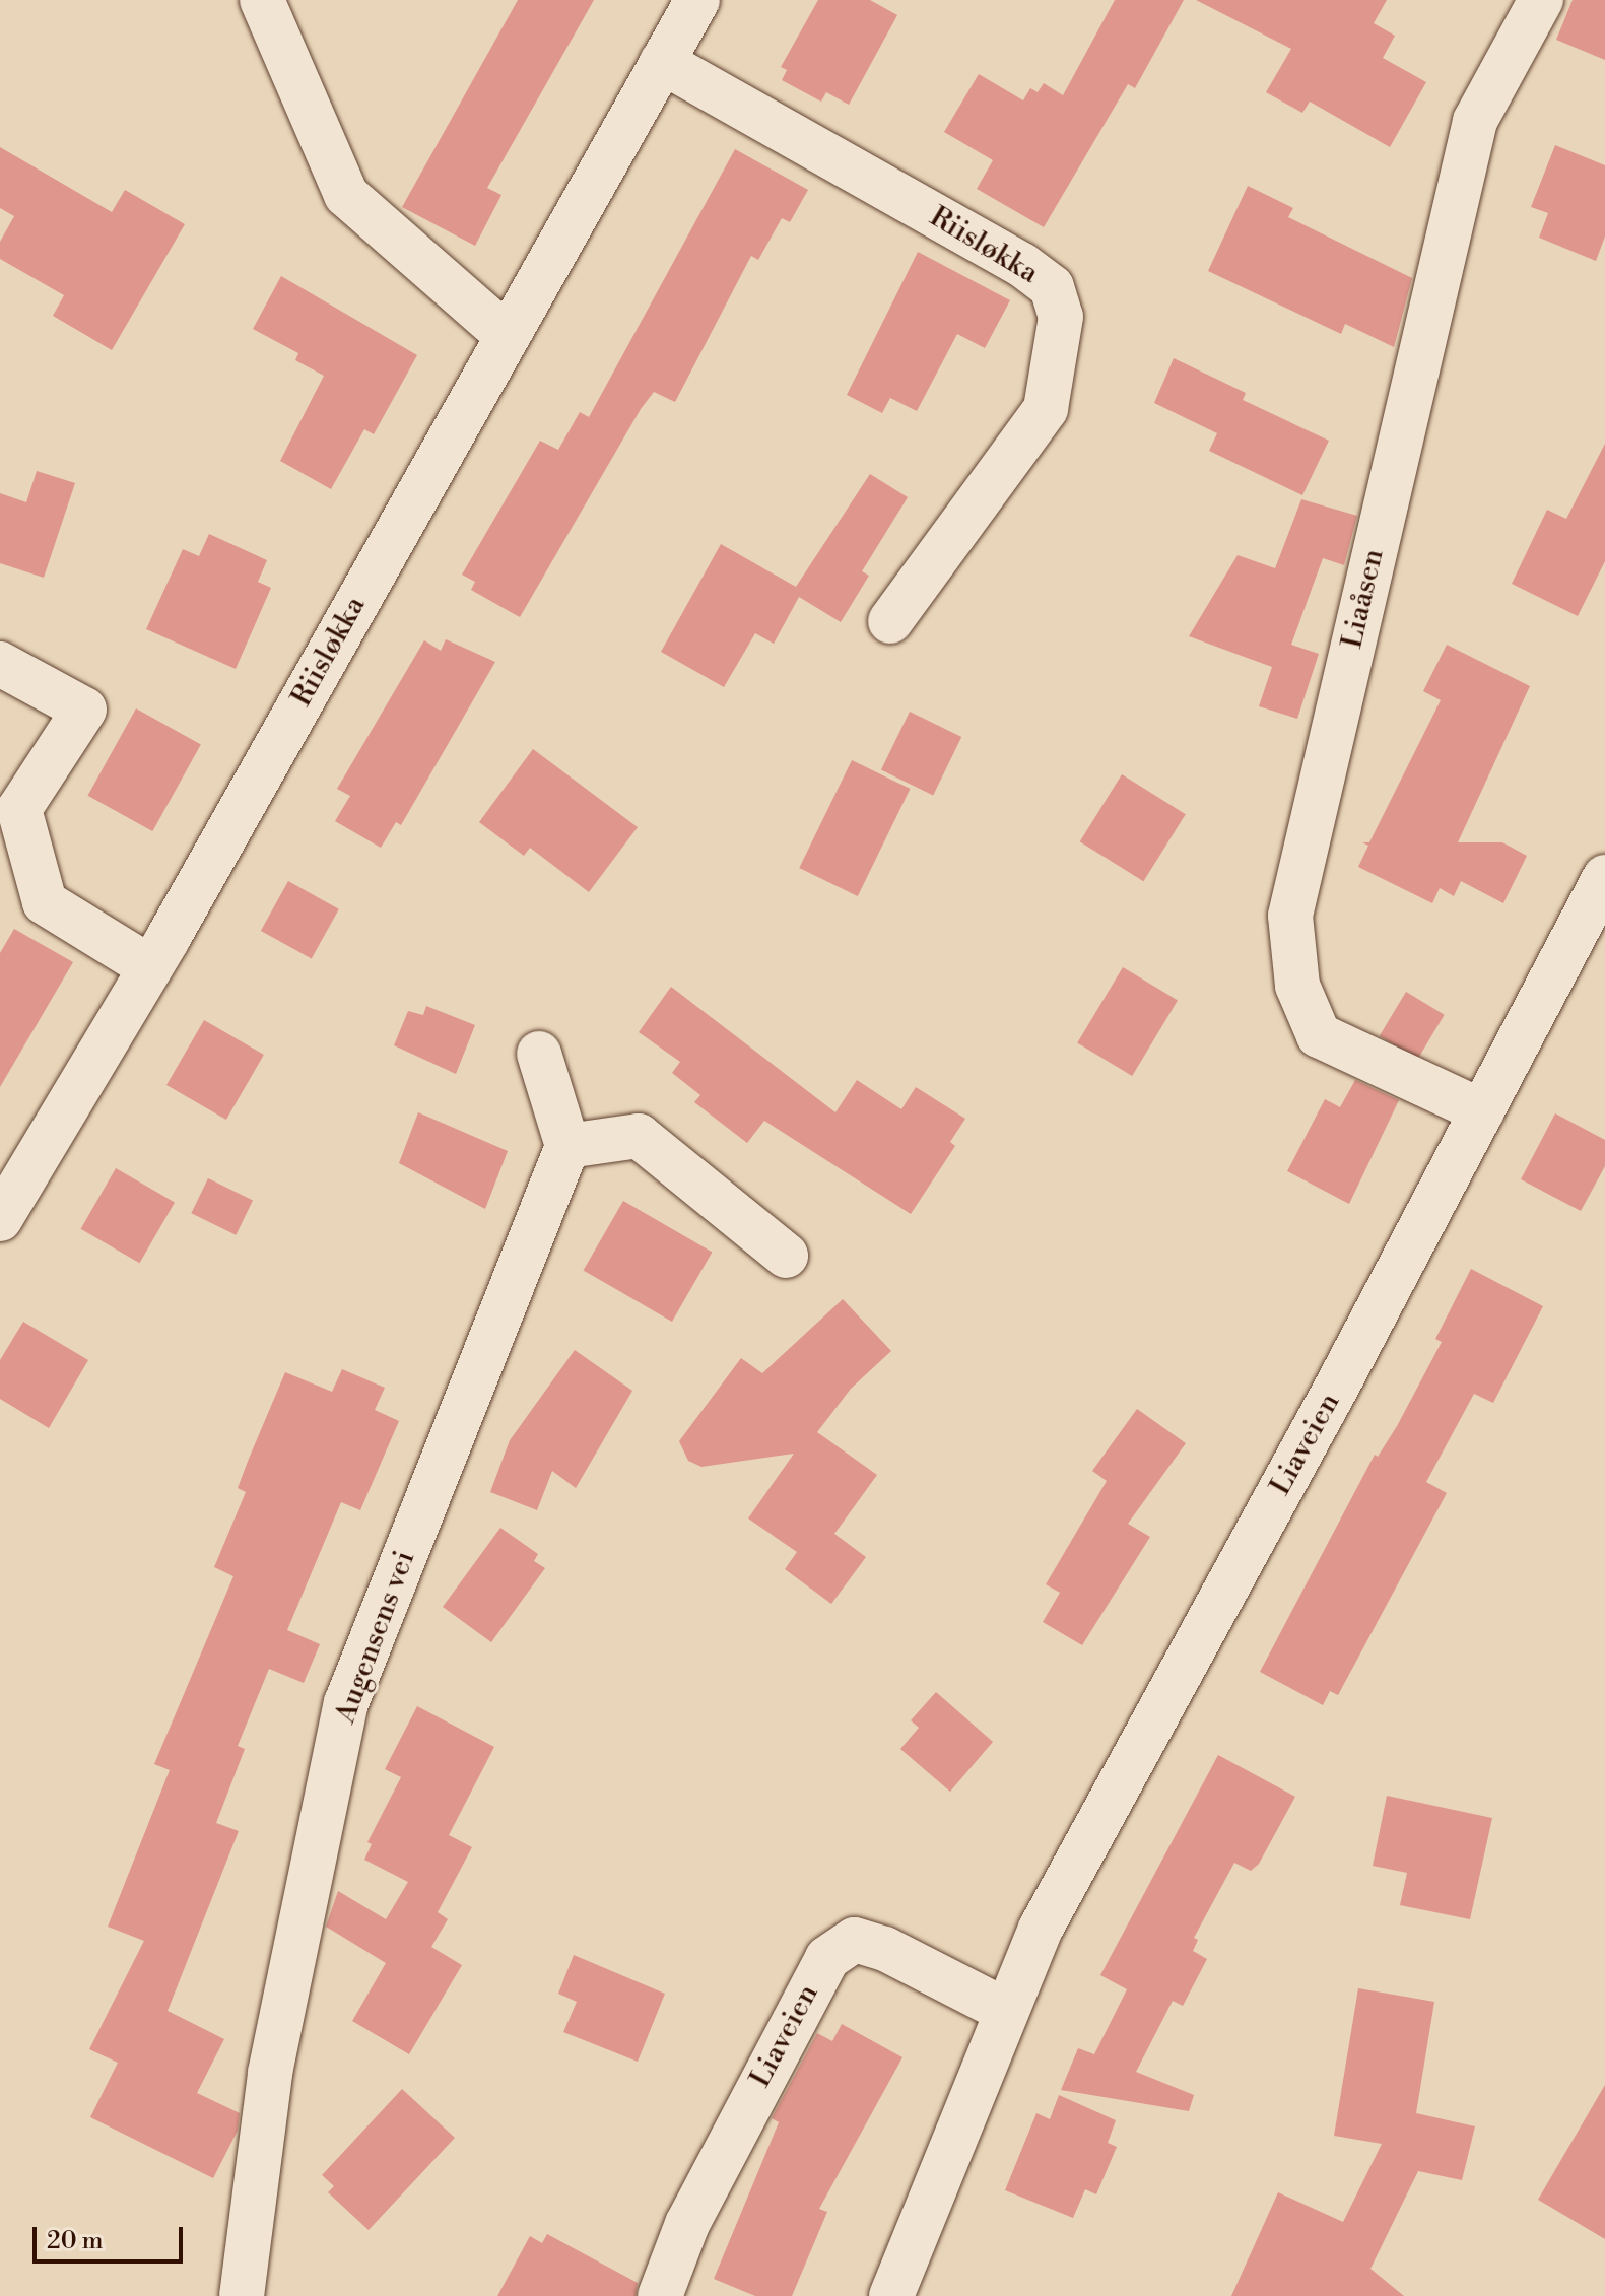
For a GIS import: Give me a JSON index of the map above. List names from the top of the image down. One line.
{"streets":{"street":["Riisløkka","Liaåsen","Liaveien","Augensens vei"]},"crossings":[["Liaåsen","Liaveien"]],"scale_bar":"20 m"}
